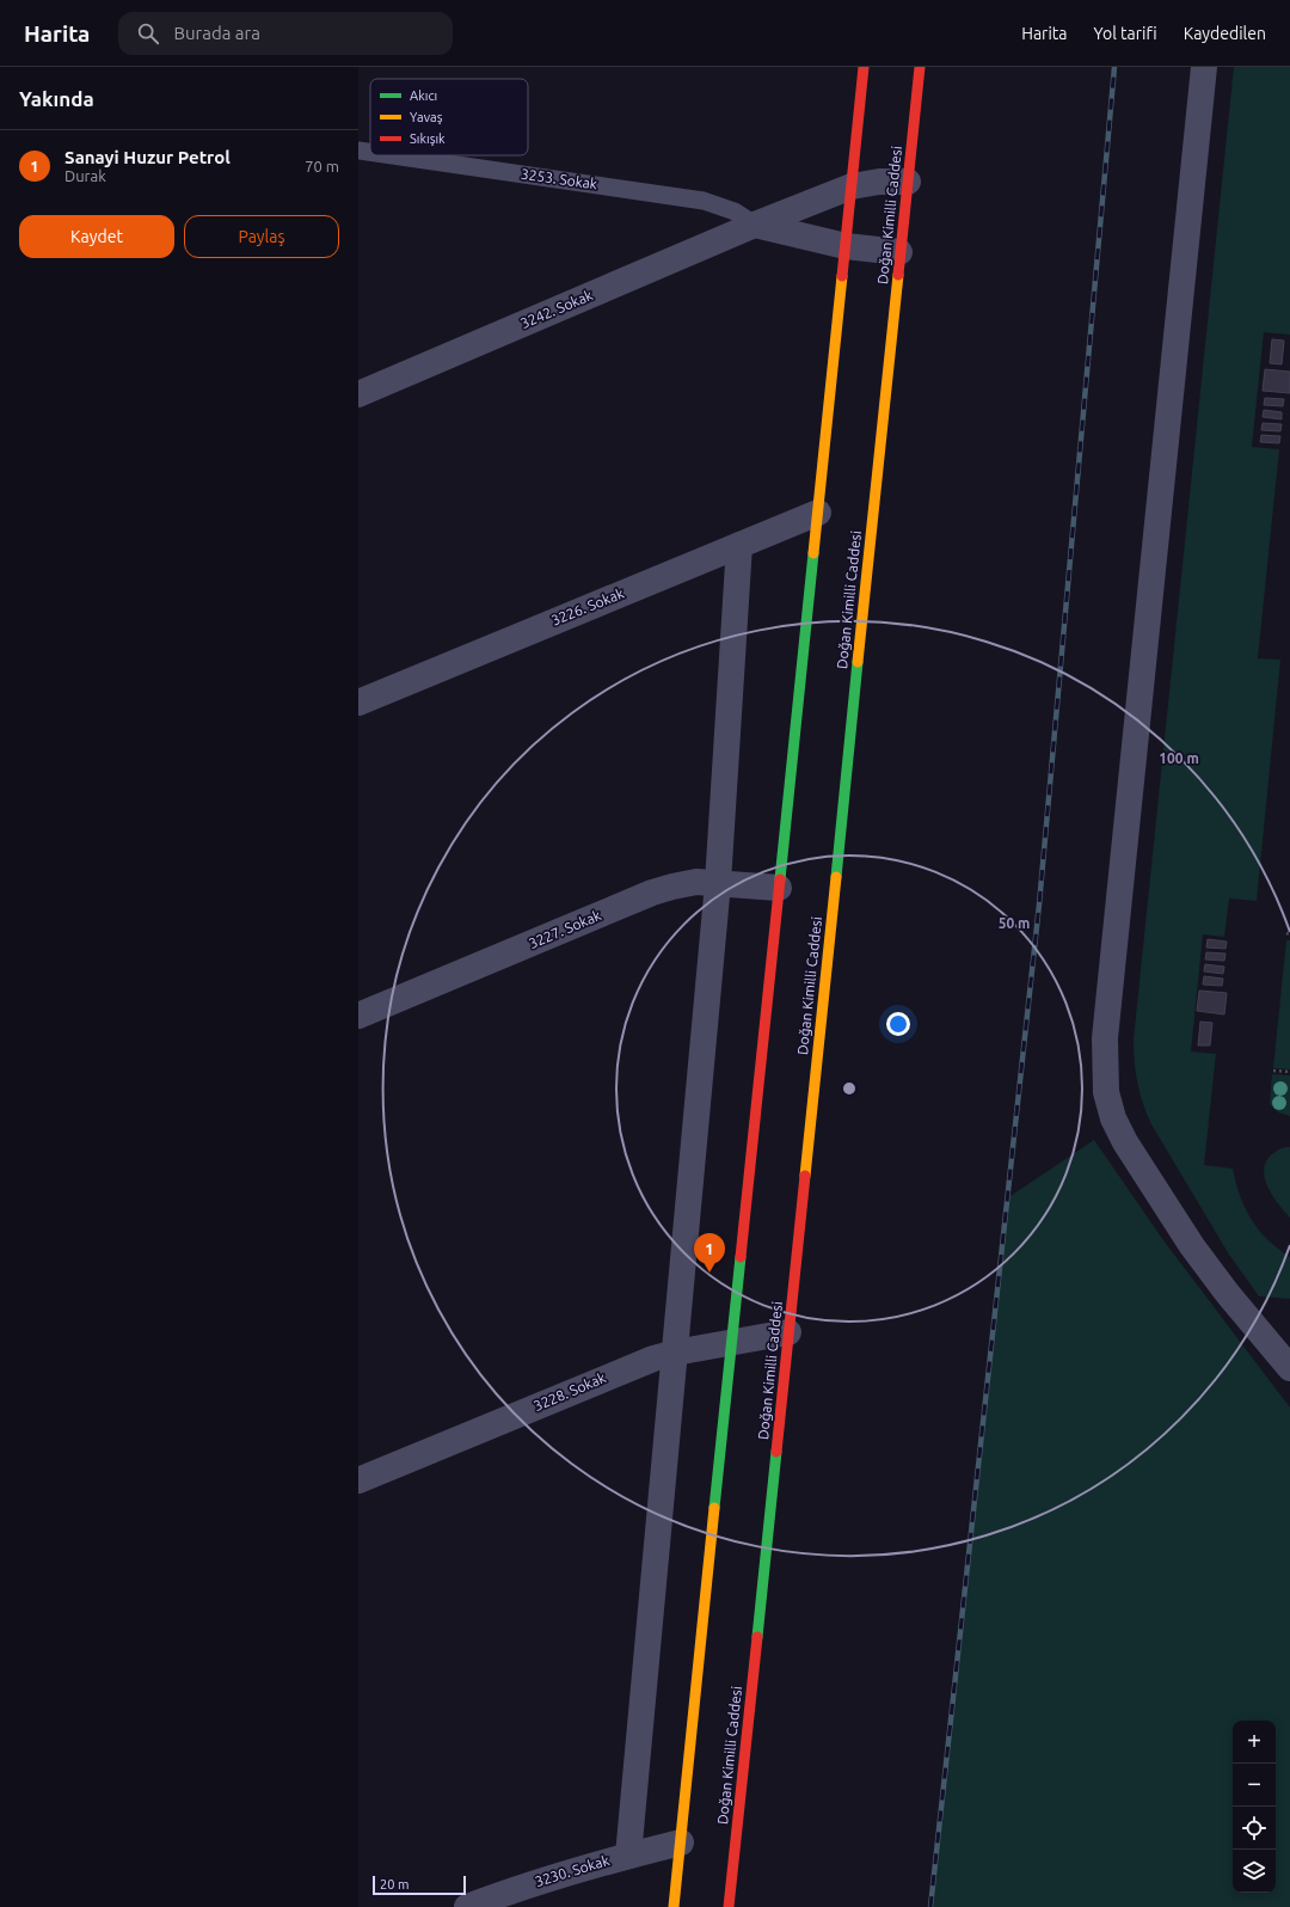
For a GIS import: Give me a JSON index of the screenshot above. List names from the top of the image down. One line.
{"streets":{"main road":["Doğan Kimilli Caddesi"],"street":["3242. Sokak","3226. Sokak","3227. Sokak","3228. Sokak","3230. Sokak"],"lane":["3253. Sokak"]},"crossings":[["3253. Sokak","3242. Sokak"],["Doğan Kimilli Caddesi","3242. Sokak"],["Doğan Kimilli Caddesi","3228. Sokak"]],"legend":["Akıcı","Yavaş","Sıkışık"],"scale_bar":"20 m","page":{"header":"Harita","search":"Burada ara","nav":["Harita","Yol tarifi","Kaydedilen"],"heading":"Yakında","list":[{"mark":"1","name":"Sanayi Huzur Petrol","note":"Durak","value":"70 m"}],"buttons":["Kaydet","Paylaş"],"pins":"1","map_buttons":["+","−"],"scale":"20 m"},"rings":["100 m","50 m"]}
